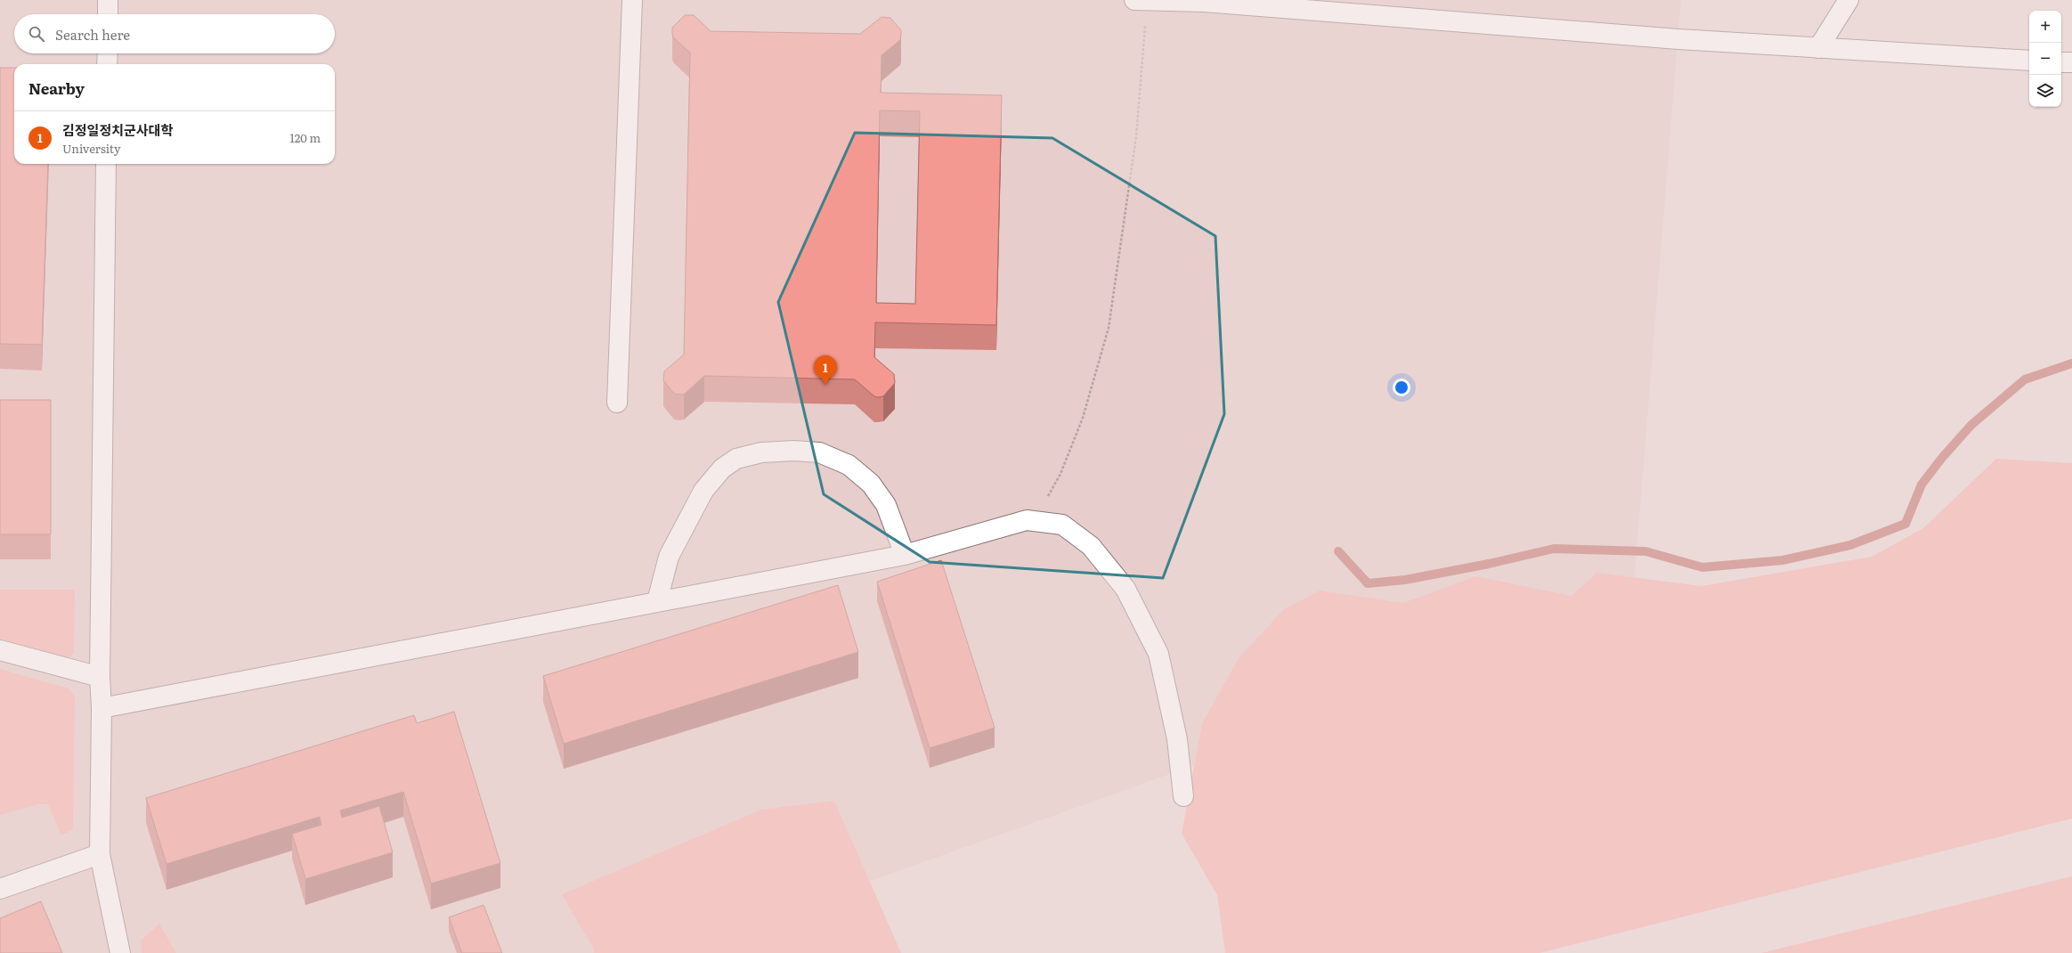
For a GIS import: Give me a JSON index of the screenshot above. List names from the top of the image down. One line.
{"page":{"map_buttons":["+","−"],"search":"Search here","heading":"Nearby","list":[{"mark":"1","name":"김정일정치군사대학","note":"University","value":"120 m"}],"pins":"1"}}
